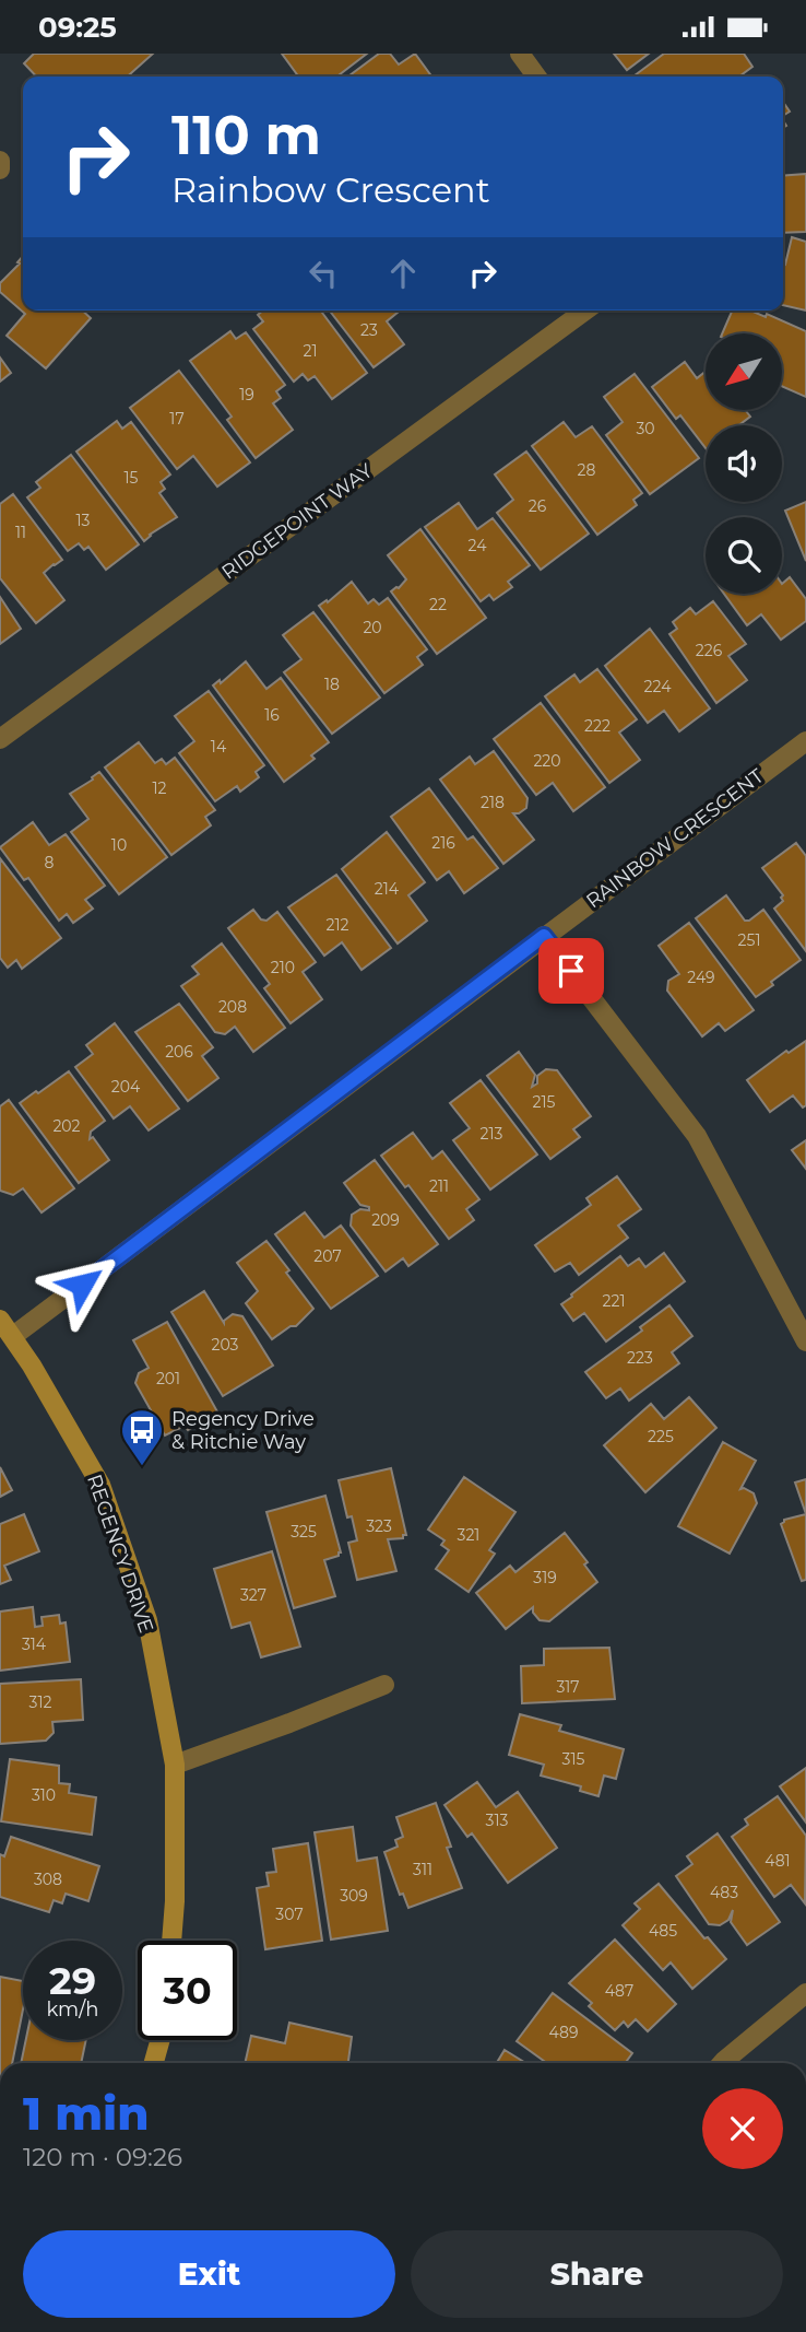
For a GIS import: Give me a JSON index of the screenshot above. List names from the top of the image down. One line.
{"streets":{"street":["RIDGEPOINT WAY","RAINBOW CRESCENT","REGENCY DRIVE"]},"crossings":[["RAINBOW CRESCENT","REGENCY DRIVE"]],"places":{"bus stop":["Regency Drive & Ritchie Way"]},"house_numbers":["23","21","19","17","30","28","15","26","13","11","24","22","20","226","18","224","16","222","14","220","12","218","216","10","8","214","212","251","210","249","208","206","204","215","202","213","211","209","207","221","203","223","201","225","323","325","321","319","327","314","317","312","315","310","313","481","311","308","483","309","307","485","487","489"],"north":"bottom left","page":{"status":"09:25","turn":["110 m","Rainbow Crescent"],"speed":"29 km/h","limit":"30","heading":["1 min","120 m · 09:26"],"buttons":["Exit","Share"]}}
